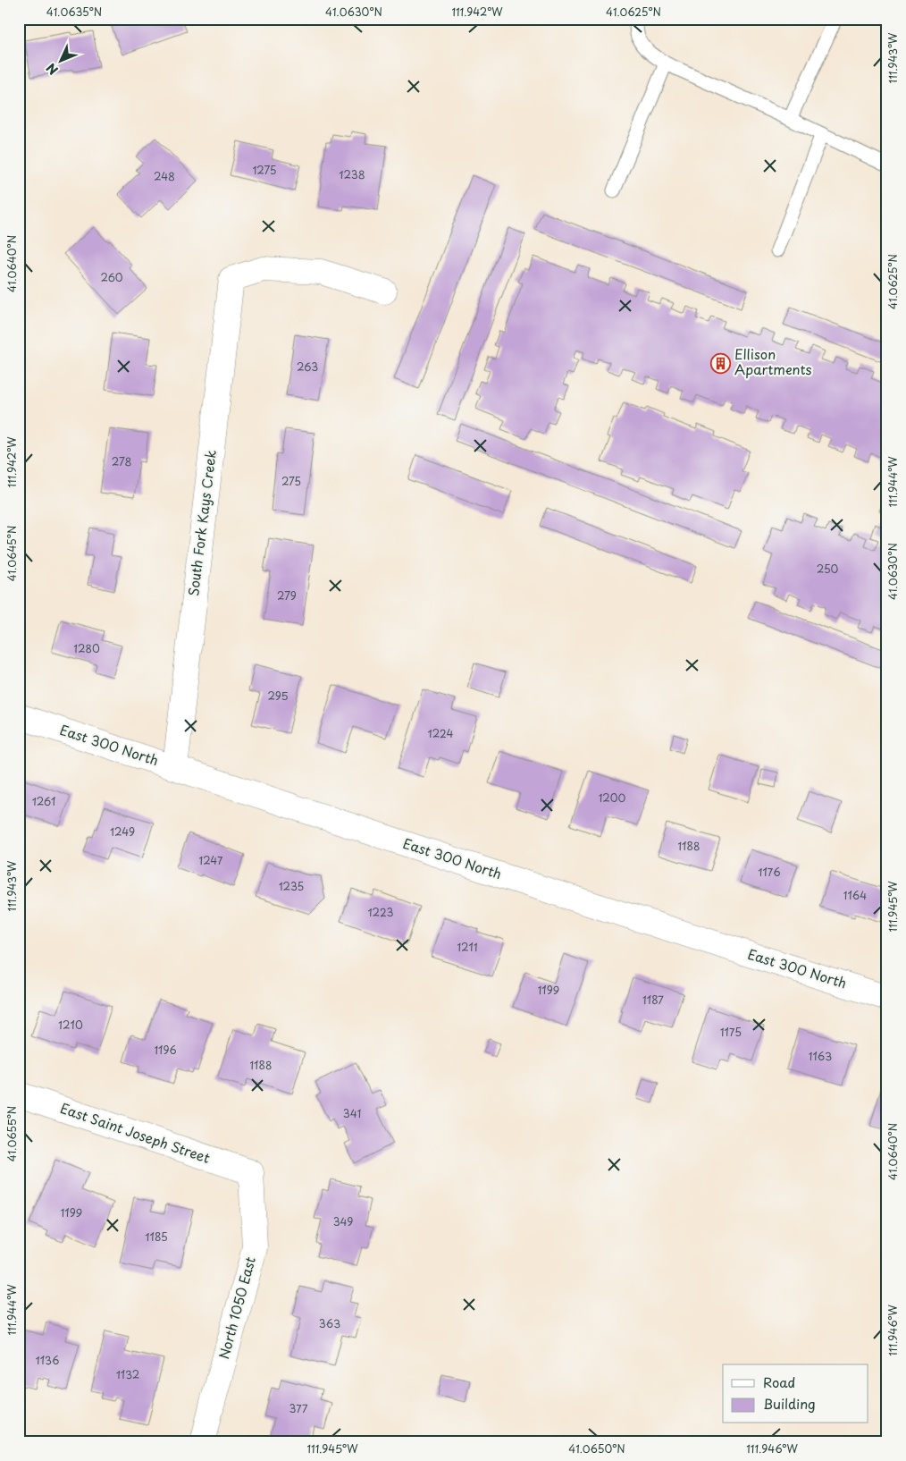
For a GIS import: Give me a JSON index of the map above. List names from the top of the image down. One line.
{"streets":{"street":["South Fork Kays Creek","East 300 North","East Saint Joseph Street","North 1050 East"]},"crossings":[["South Fork Kays Creek","East 300 North"],["East Saint Joseph Street","North 1050 East"]],"places":{"building":["Ellison Apartments"]},"house_numbers":["1275","1238","248","260","263","278","275","250","279","1280","295","1224","1200","1261","1249","1188","1247","1176","1235","1164","1223","1211","1199","1187","1210","1175","1196","1163","1188","341","1199","349","1185","363","1136","1132","377"],"legend":["Road","Building"],"north":"bottom left","coordinates":["41.0635°N","41.0630°N","111.942°W","41.0625°N","111.943°W","41.0640°N","111.944°W","41.0645°N","111.945°W","41.0655°N","111.946°W","41.0650°N"]}
